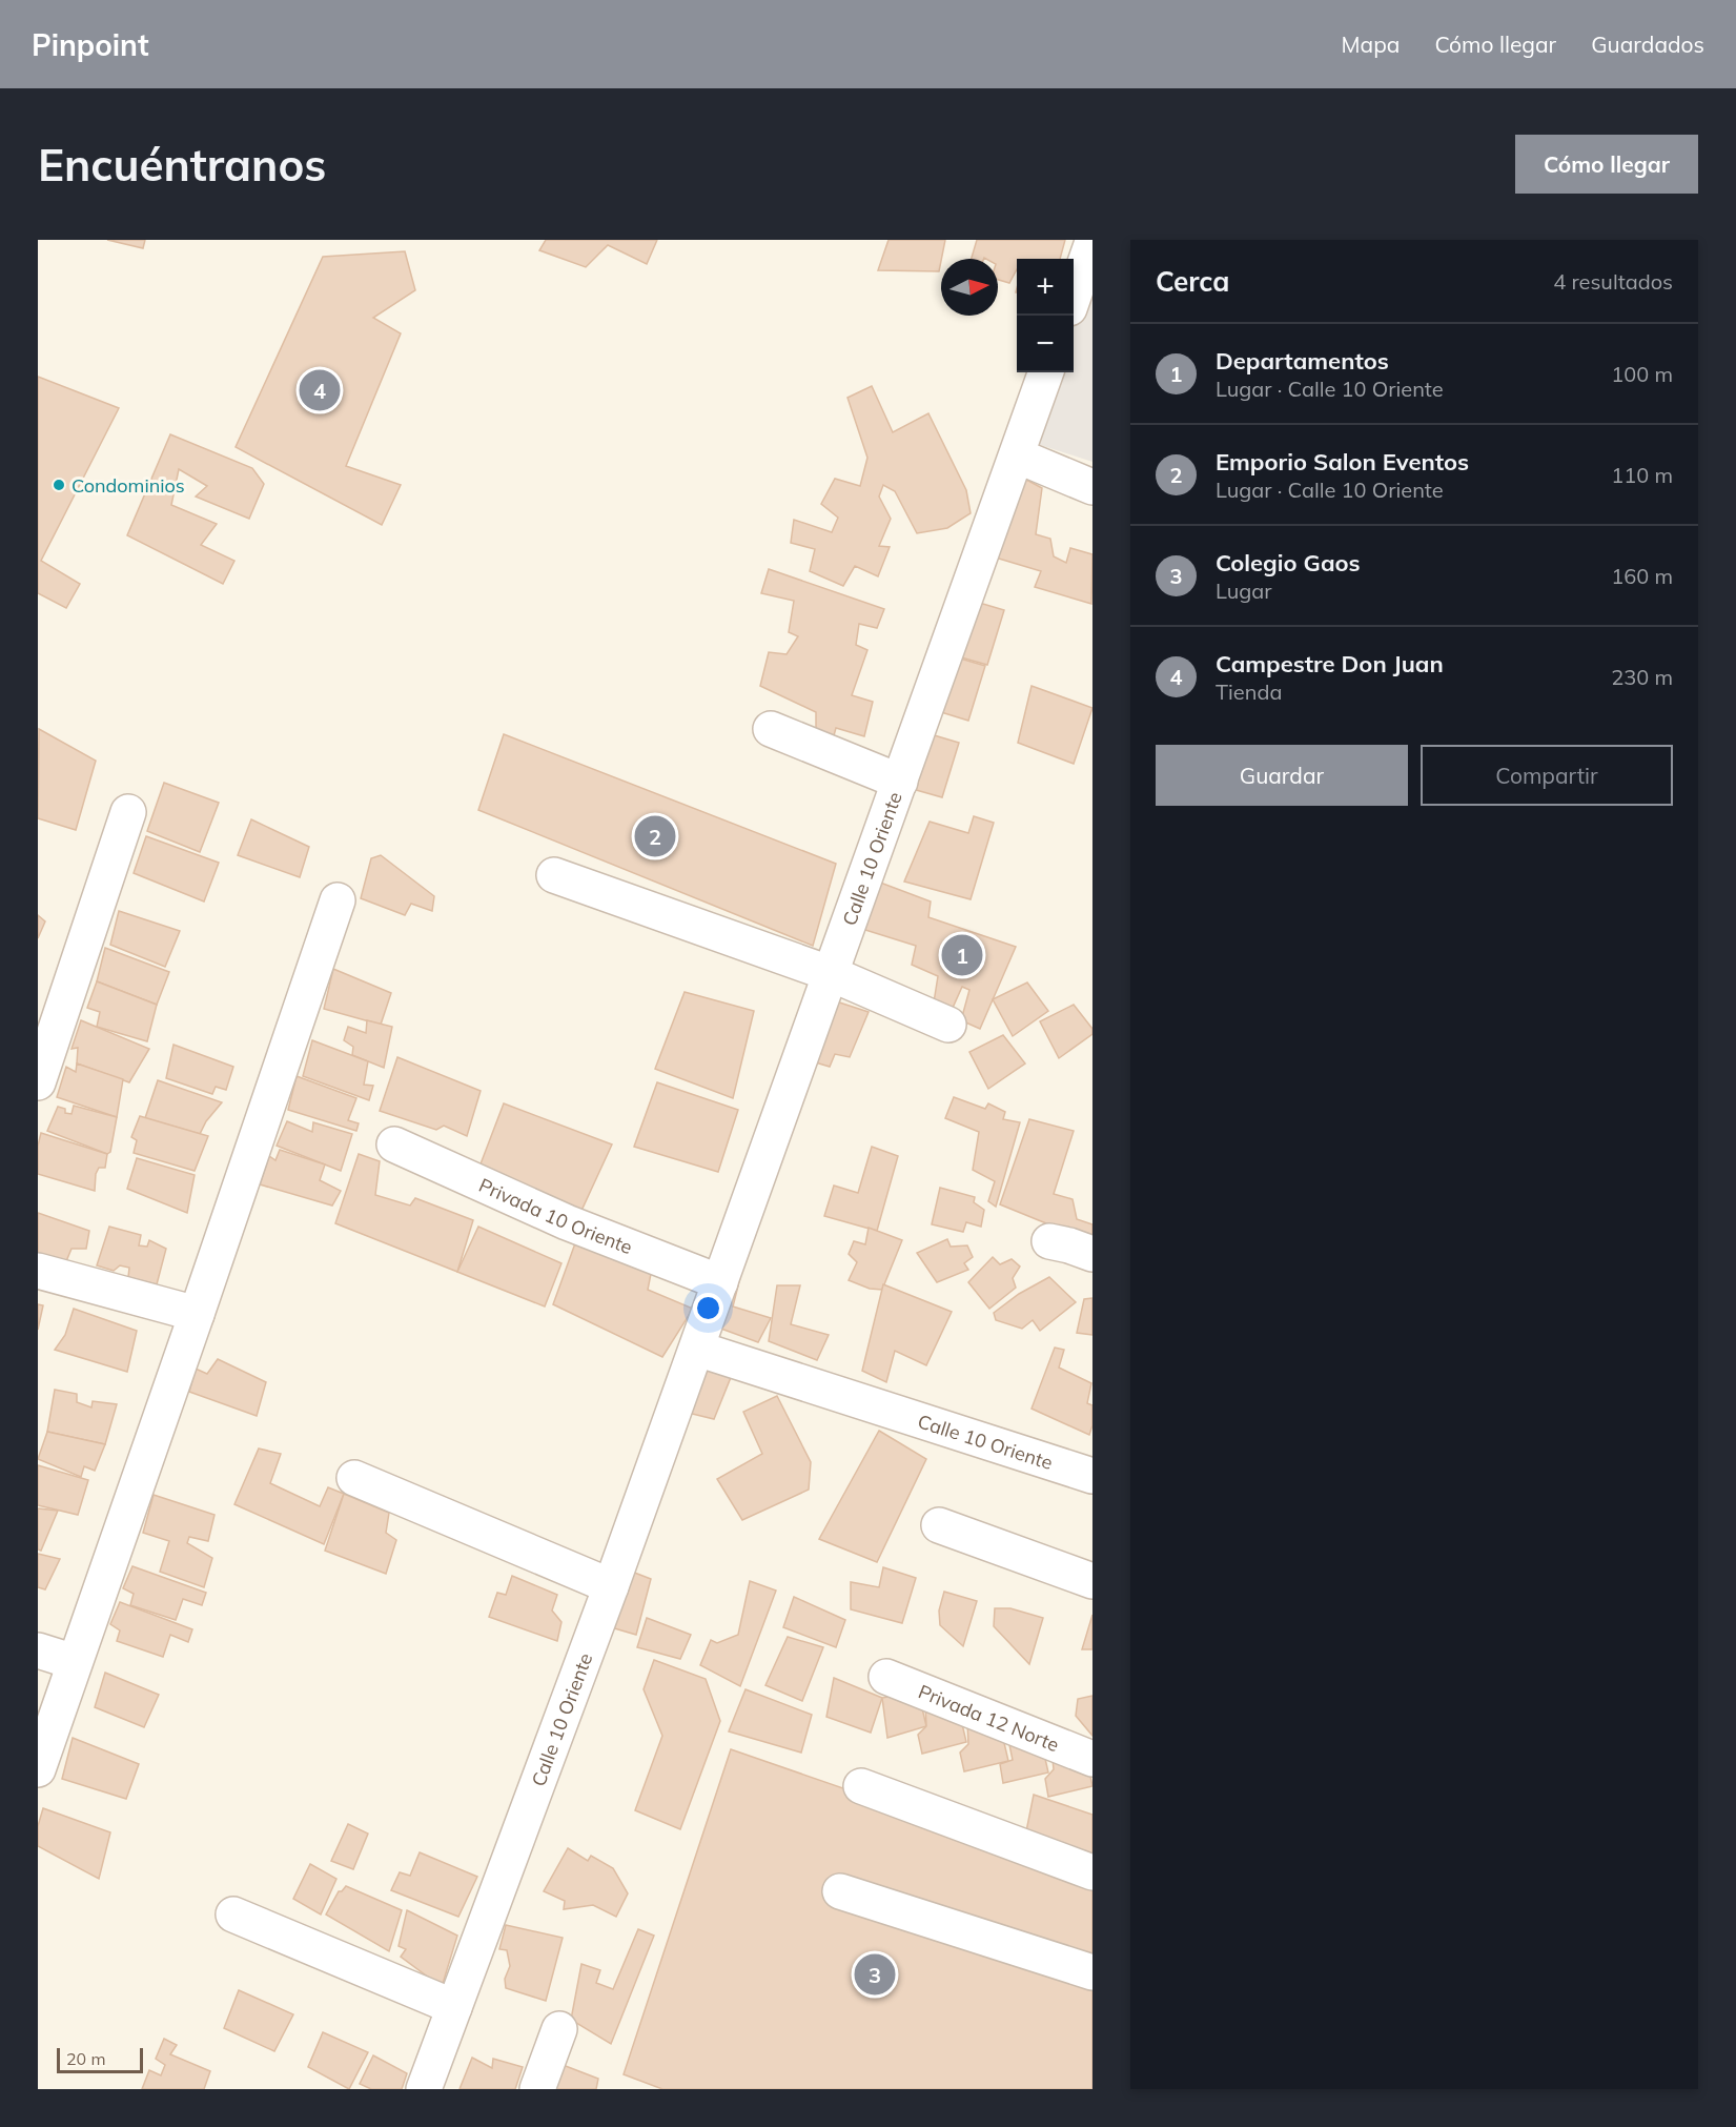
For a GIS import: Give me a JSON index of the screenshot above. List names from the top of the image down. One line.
{"streets":{"street":["Calle 10 Oriente","Privada 10 Oriente","Privada 12 Norte"]},"crossings":[["Calle 10 Oriente","Privada 10 Oriente"]],"places":["Condominios"],"scale_bar":"20 m","north":"right","page":{"header":"Pinpoint","nav":["Mapa","Cómo llegar","Guardados"],"buttons":["Cómo llegar",["Guardar","Compartir"]],"title":"Encuéntranos","heading":["Cerca","4 resultados"],"map_buttons":["+","−"],"list":[{"mark":"1","name":"Departamentos","note":"Lugar · Calle 10 Oriente","value":"100 m"},{"mark":"2","name":"Emporio Salon Eventos","note":"Lugar · Calle 10 Oriente","value":"110 m"},{"mark":"3","name":"Colegio Gaos","note":"Lugar","value":"160 m"},{"mark":"4","name":"Campestre Don Juan","note":"Tienda","value":"230 m"}],"pins":["4","2","1","3"],"scale":"20 m"}}
